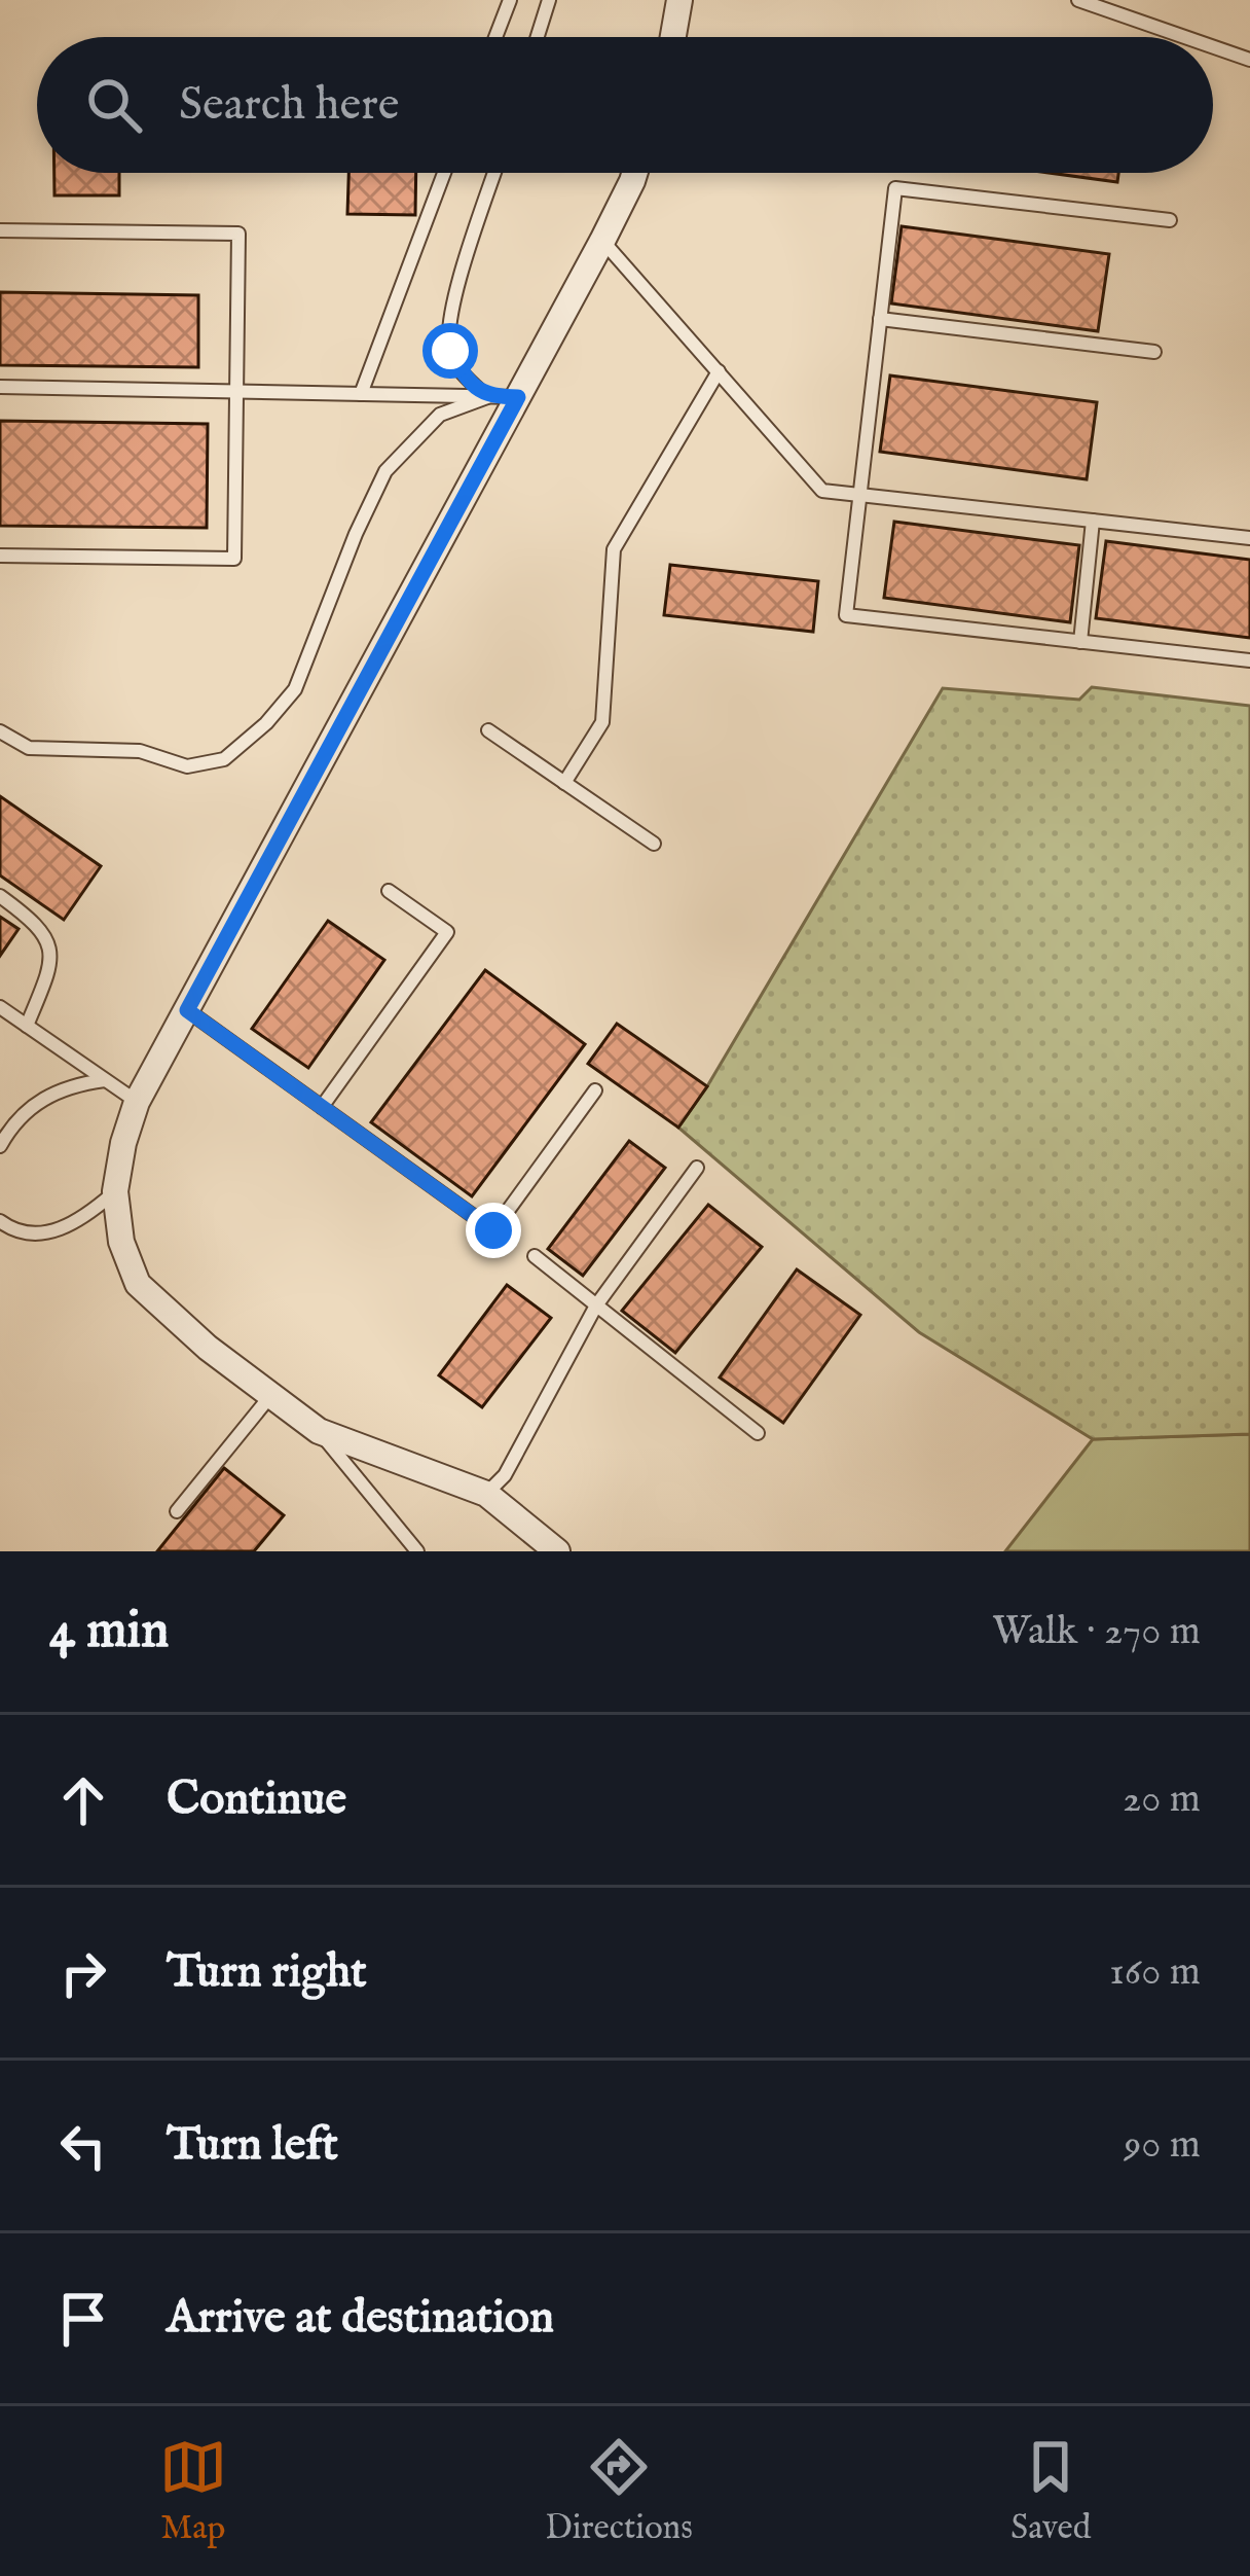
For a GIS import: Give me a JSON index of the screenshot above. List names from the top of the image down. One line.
{"page":{"search":"Search here","heading":["4 min","Walk · 270 m"],"list":[["Continue","20 m"],["Turn right","160 m"],["Turn left","90 m"],"Arrive at destination"],"nav":["Map","Directions","Saved"]}}
